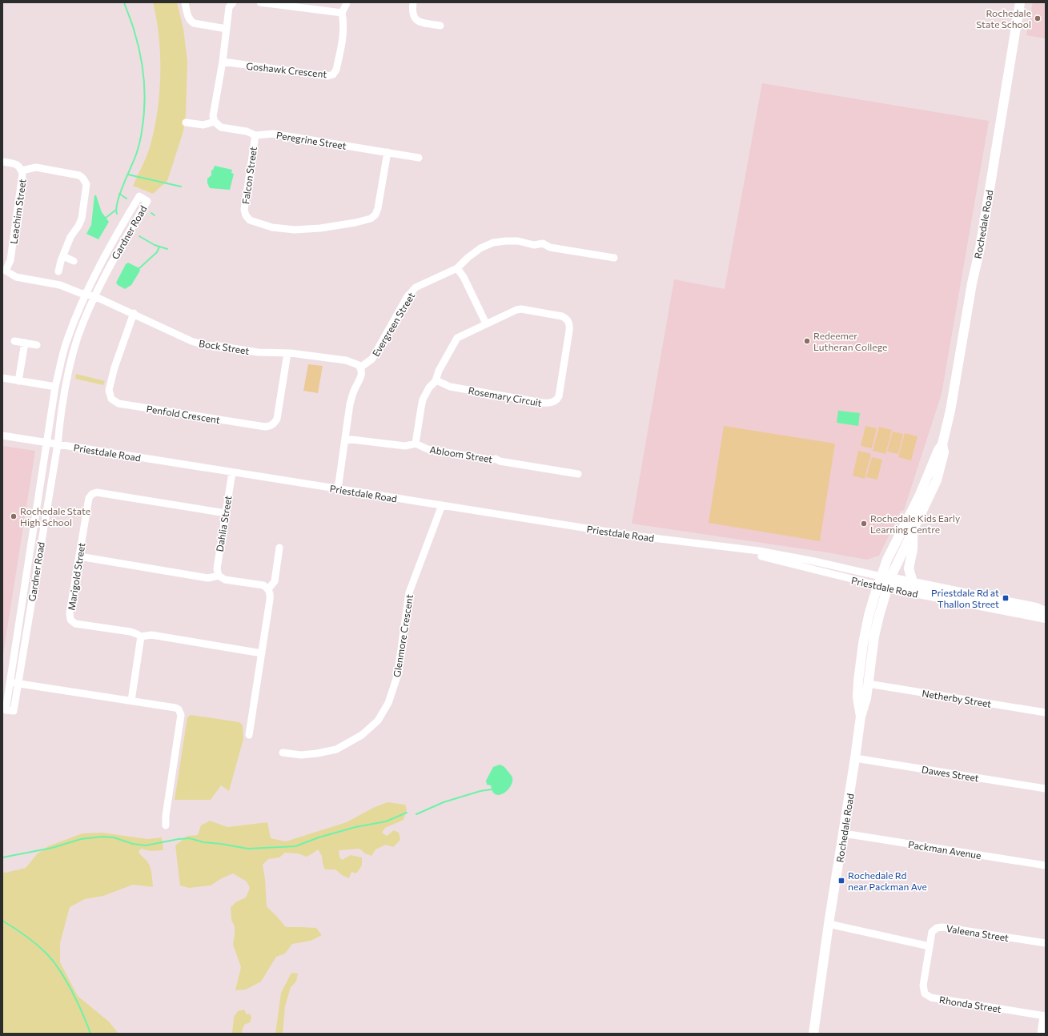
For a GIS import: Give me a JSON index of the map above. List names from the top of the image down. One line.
{"streets":{"main road":["Rochedale Road","Priestdale Road"],"street":["Goshawk Crescent","Peregrine Street","Falcon Street","Leachim Street","Gardner Road","Evergreen Street","Bock Street","Rosemary Circuit","Penfold Crescent","Abloom Street","Dahlia Street","Marigold Street","Glenmore Crescent","Netherby Street","Dawes Street","Packman Avenue","Valeena Street","Rhonda Street"]},"crossings":[["Peregrine Street","Falcon Street"],["Leachim Street","Bock Street"],["Rochedale Road","Priestdale Road"],["Rochedale Road","Netherby Street"],["Rochedale Road","Dawes Street"],["Rochedale Road","Packman Avenue"],["Gardner Road","Bock Street"],["Gardner Road","Priestdale Road"],["Evergreen Street","Bock Street"],["Bock Street","Penfold Crescent"],["Rosemary Circuit","Abloom Street"],["Priestdale Road","Dahlia Street"],["Priestdale Road","Glenmore Crescent"],["Dahlia Street","Marigold Street"],["Valeena Street","Rhonda Street"]],"places":{"other":["Rochedale State School","Redeemer Lutheran College","Rochedale State High School","Rochedale Kids Early Learning Centre"],"transit":["Priestdale Rd at Thallon Street","Rochedale Rd near Packman Ave"]}}
